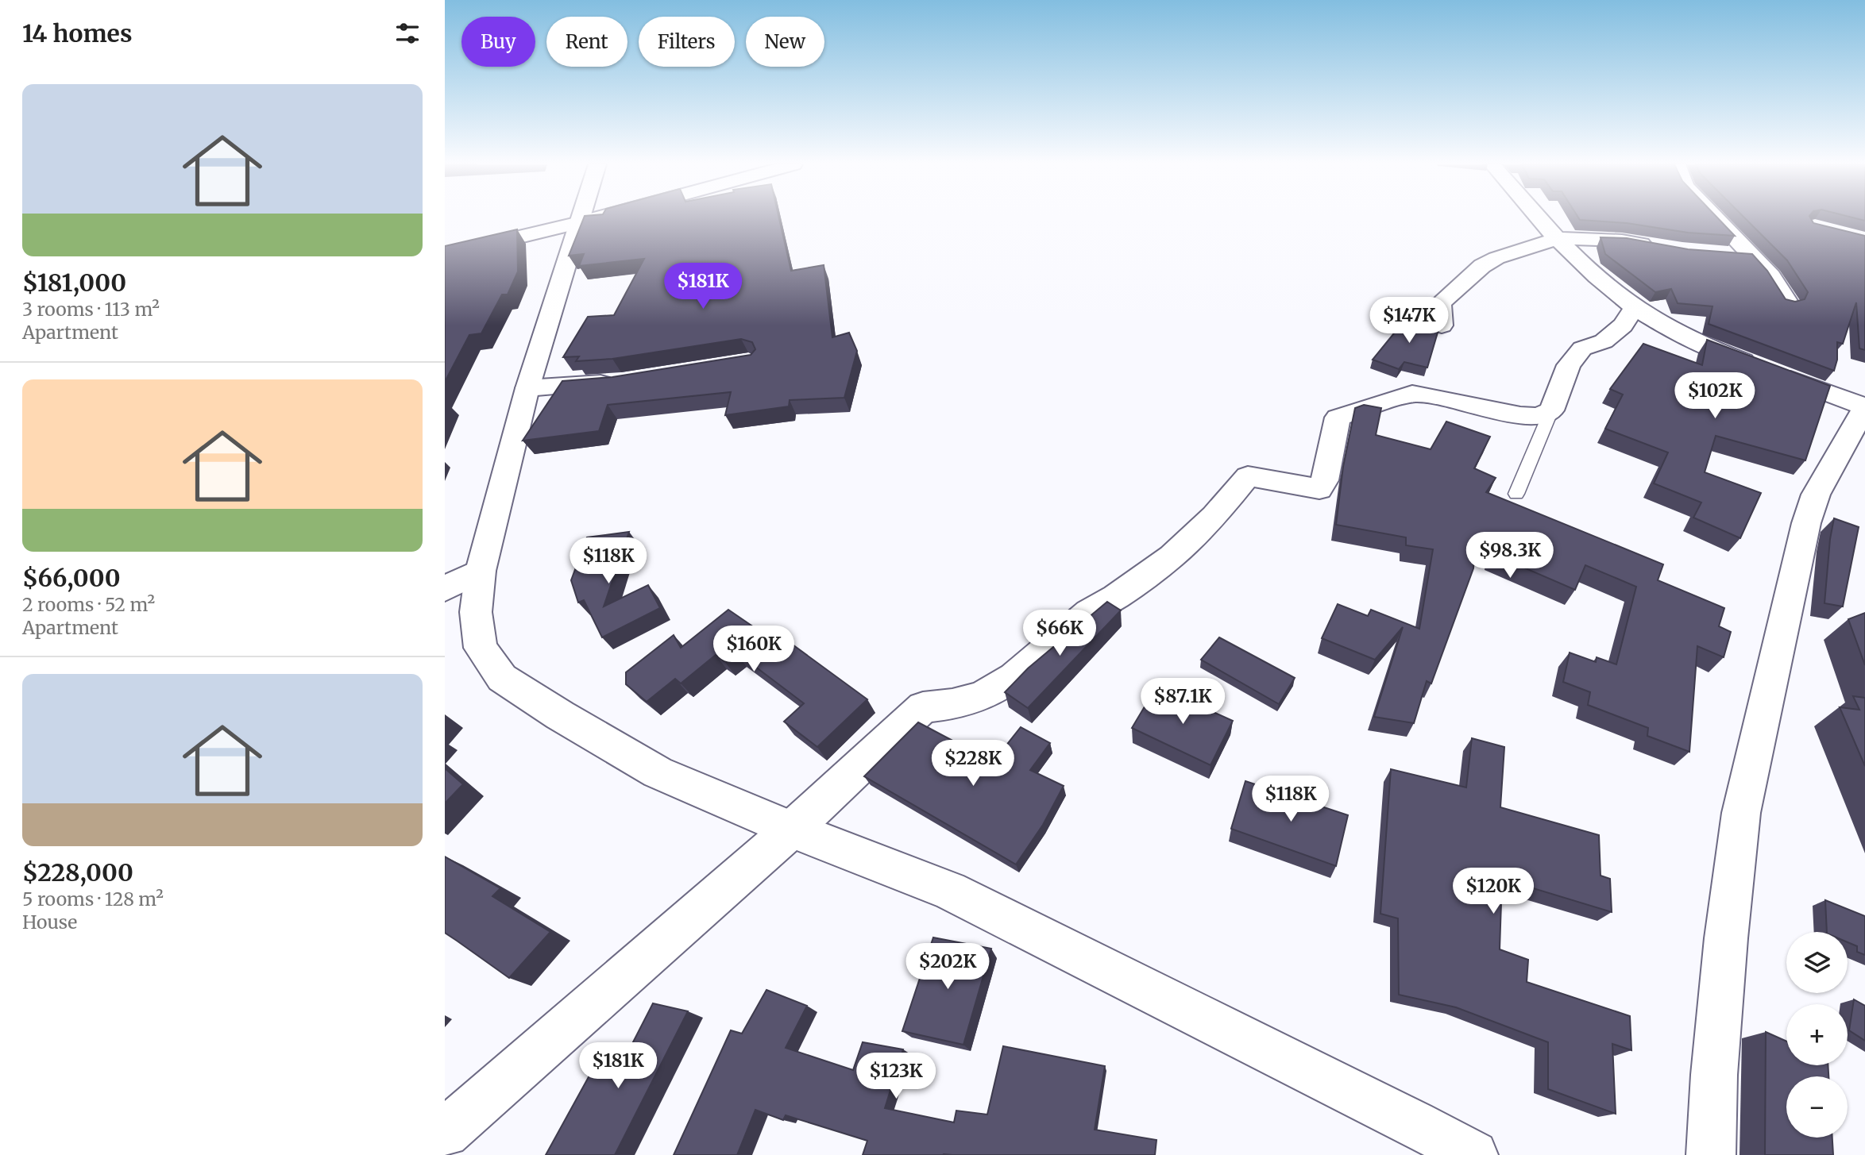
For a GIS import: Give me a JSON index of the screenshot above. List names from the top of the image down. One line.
{"page":{"heading":"14 homes","chip":["Buy","Rent","Filters","New"],"list":[{"name":"$181,000","note":"3 rooms · 113 m² · Apartment"},{"name":"$66,000","note":"2 rooms · 52 m² · Apartment"},{"name":"$228,000","note":"5 rooms · 128 m² · House"}],"price":["$181K","$147K","$102K","$98.3K","$118K","$66K","$160K","$87.1K","$228K","$118K","$120K","$202K","$181K","$123K"],"map_buttons":["+","−"]}}
